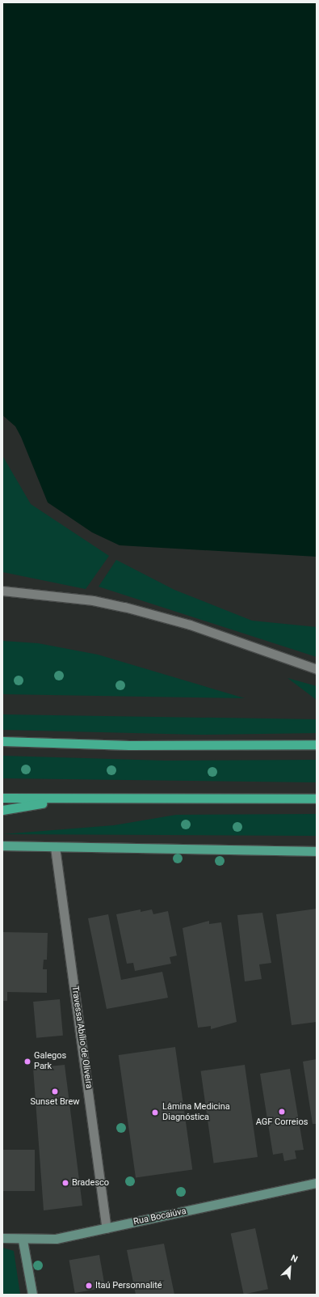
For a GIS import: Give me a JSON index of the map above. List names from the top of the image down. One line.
{"streets":{"main road":["Rua Bocaiúva"],"street":["Travessa Abílio de Oliveira"]},"crossings":[["Travessa Abílio de Oliveira","Rua Bocaiúva"]],"places":["Galegos Park","Sunset Brew","AGF Correios","Lâmina Medicina Diagnóstica","Bradesco","Itaú Personnalité"],"north":"top right"}
